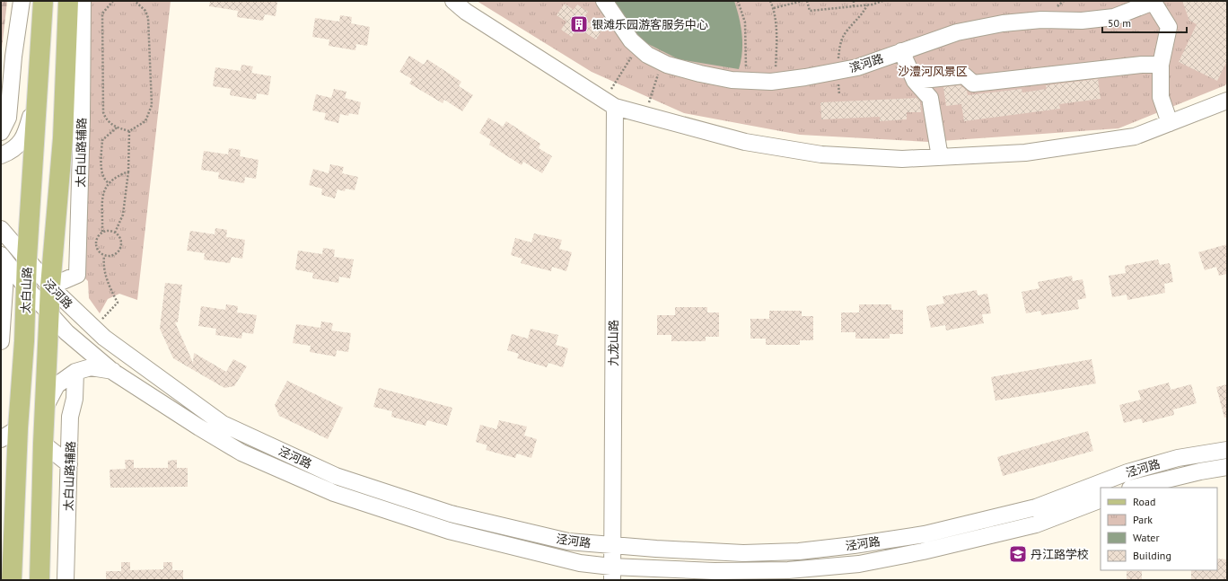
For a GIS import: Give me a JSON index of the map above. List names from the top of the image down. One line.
{"streets":{"main road":["太白山路"],"street":["滨河路","太白山路辅路","泾河路","九龙山路"]},"crossings":[["太白山路辅路","太白山路"],["太白山路辅路","泾河路"],["太白山路","泾河路"],["泾河路","九龙山路"]],"parks":["沙澧河风景区"],"places":{"building":["银滩乐园游客服务中心"],"school or university":["丹江路学校"]},"legend":["Road","Park","Water","Building"],"scale_bar":"50 m"}
